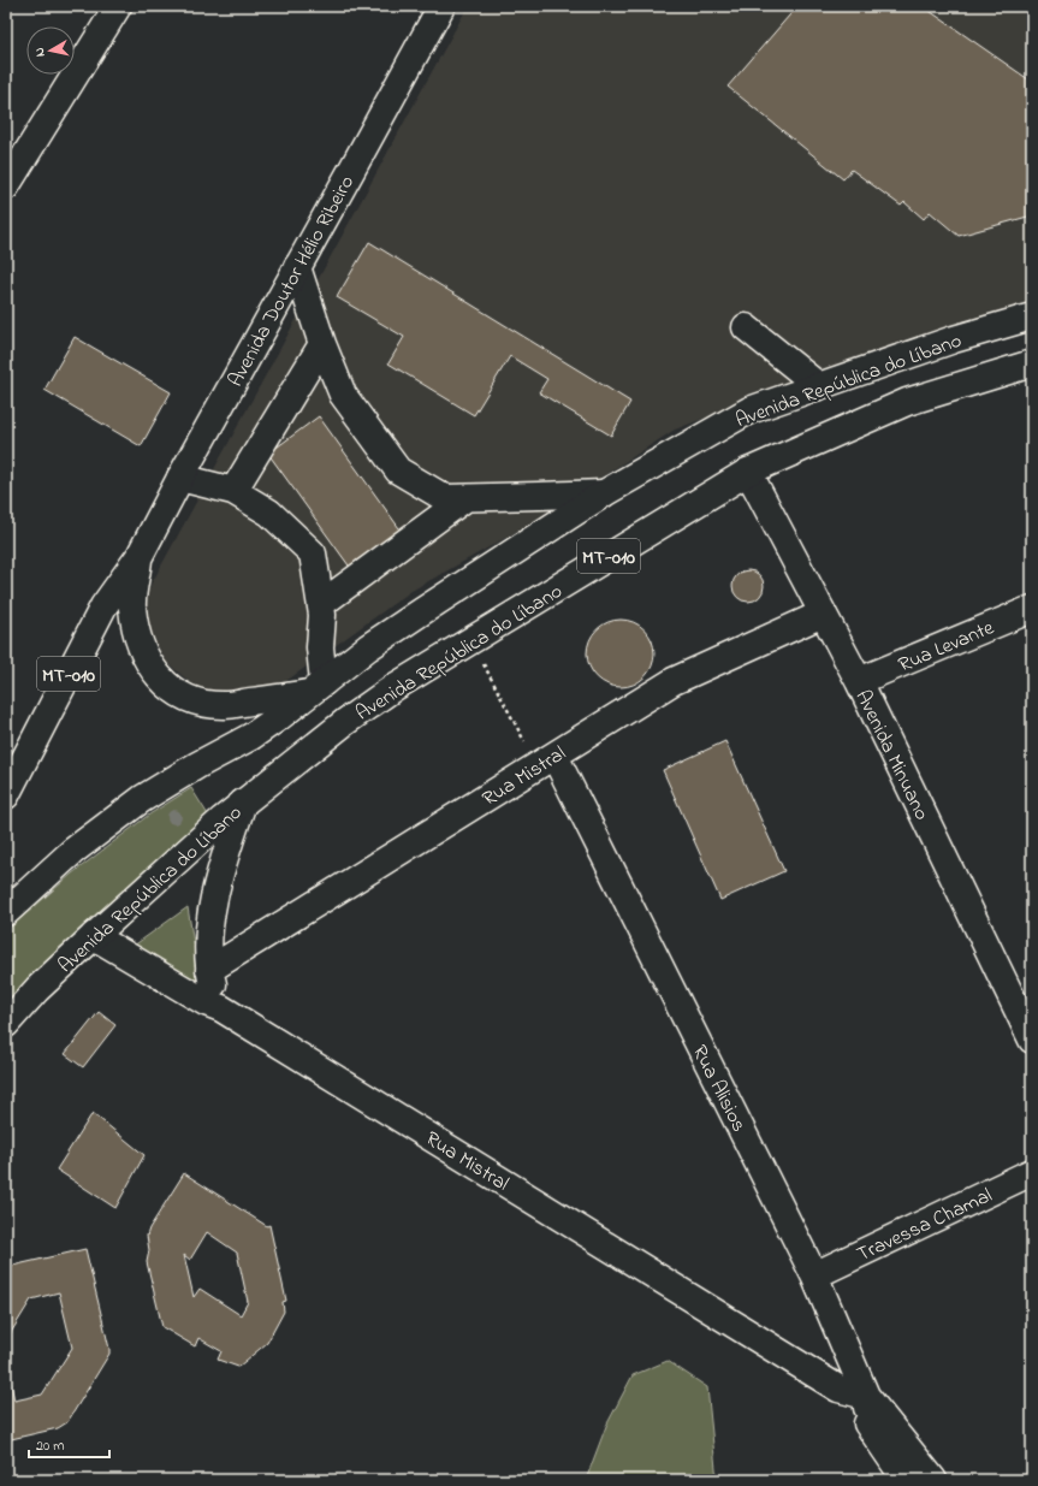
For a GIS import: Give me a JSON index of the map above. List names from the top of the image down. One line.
{"streets":{"street":["Avenida Doutor Hélio Ribeiro","Avenida República do Líbano","MT-010","Rua Levante","Avenida Minuano","Rua Mistral","Rua Alisios","Travessa Chamal"]},"crossings":[["Avenida Doutor Hélio Ribeiro","MT-010"],["Avenida República do Líbano","Avenida Minuano"],["Avenida República do Líbano","Rua Mistral"],["Rua Levante","Avenida Minuano"],["Avenida Minuano","Rua Mistral"],["Rua Mistral","Rua Alisios"],["Rua Alisios","Travessa Chamal"]],"scale_bar":"20 m","north":"left"}
